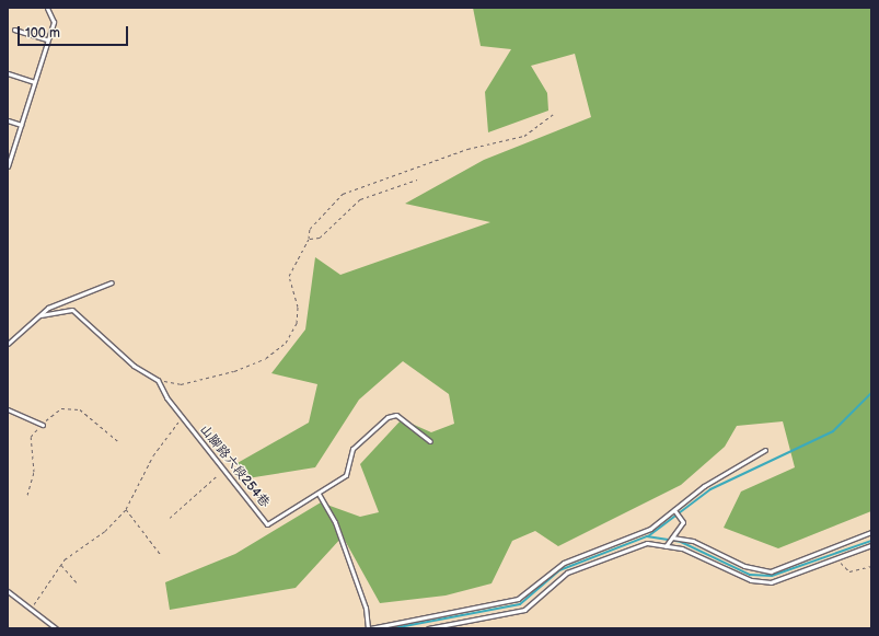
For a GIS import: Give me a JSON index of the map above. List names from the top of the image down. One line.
{"streets":{"lane":["山腳路六段254巷"]},"scale_bar":"100 m"}
